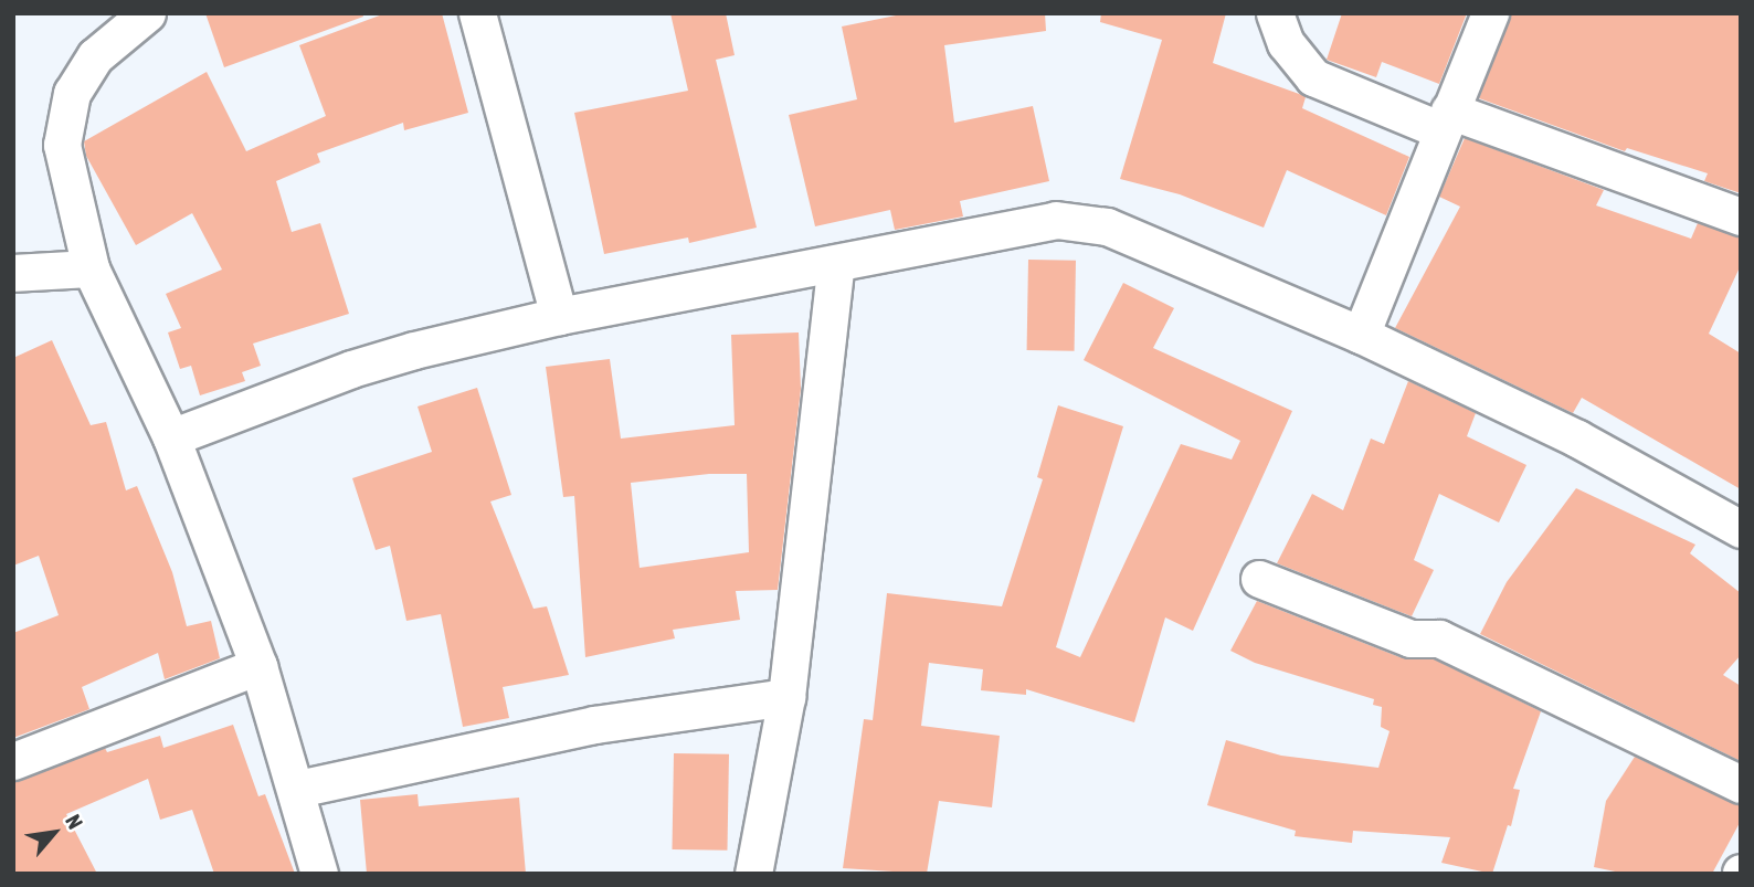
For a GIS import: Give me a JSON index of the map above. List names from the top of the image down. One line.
{"north":"top right"}
